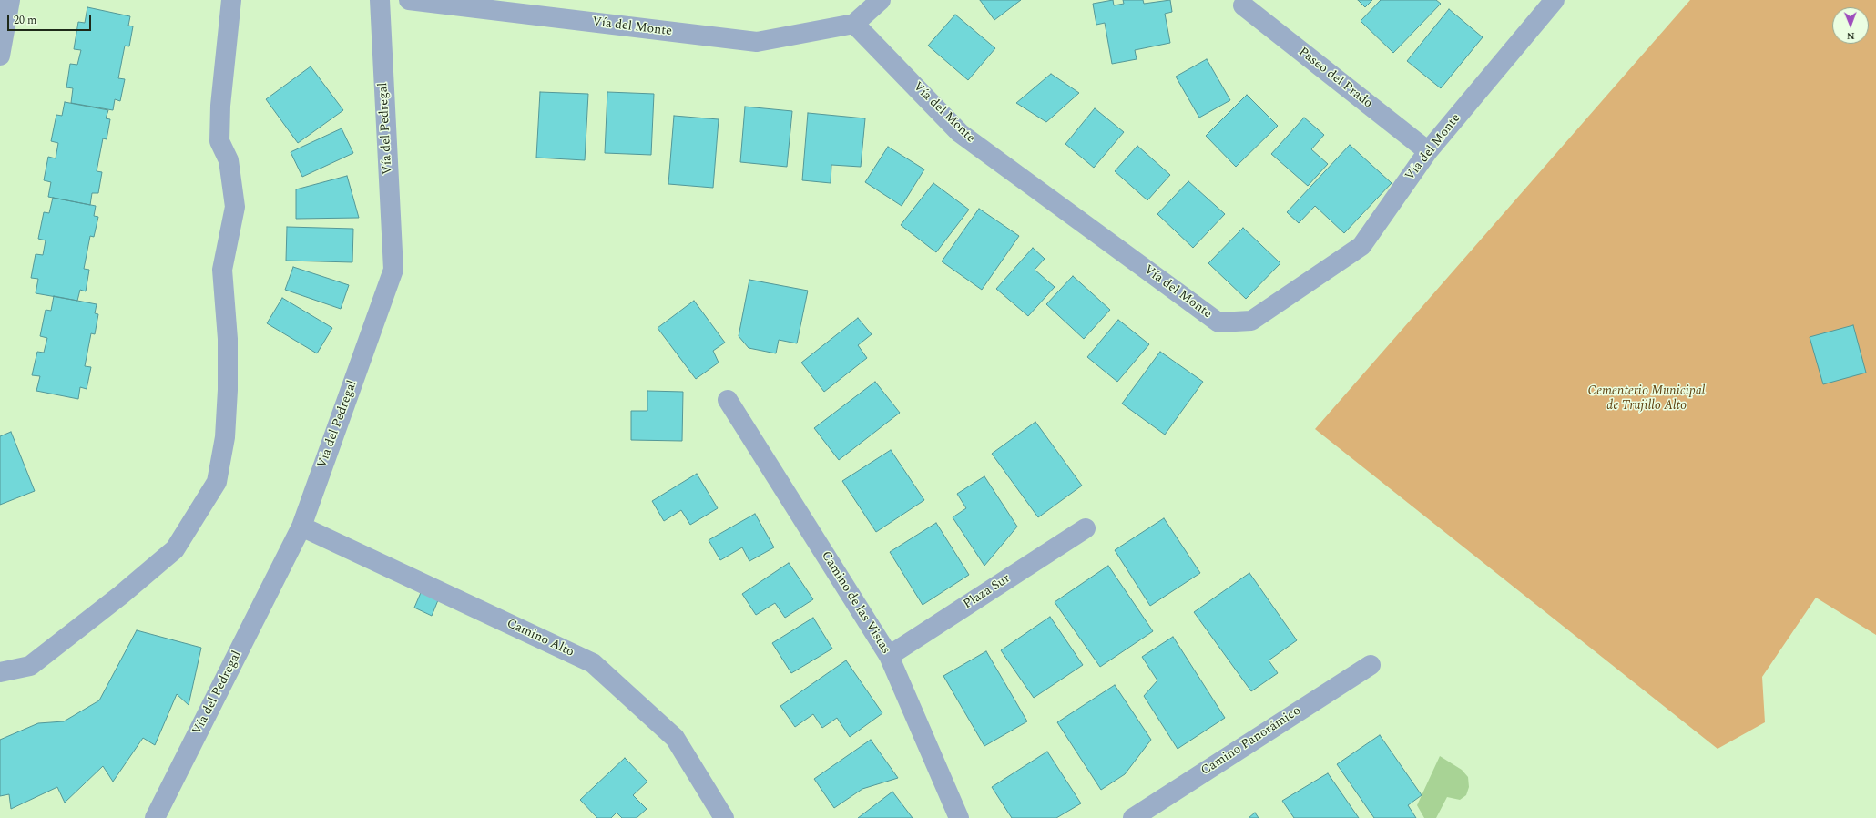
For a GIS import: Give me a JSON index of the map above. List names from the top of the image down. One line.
{"streets":{"street":["Vía del Monte","Paseo del Prado","Vía del Pedregal","Plaza Sur","Camino de las Vistas","Camino Alto","Camino Panorámico"]},"crossings":[["Vía del Monte","Paseo del Prado"],["Vía del Pedregal","Camino Alto"],["Plaza Sur","Camino de las Vistas"]],"parks":["Cementerio Municipal de Trujillo Alto"],"scale_bar":"20 m","north":"bottom"}
